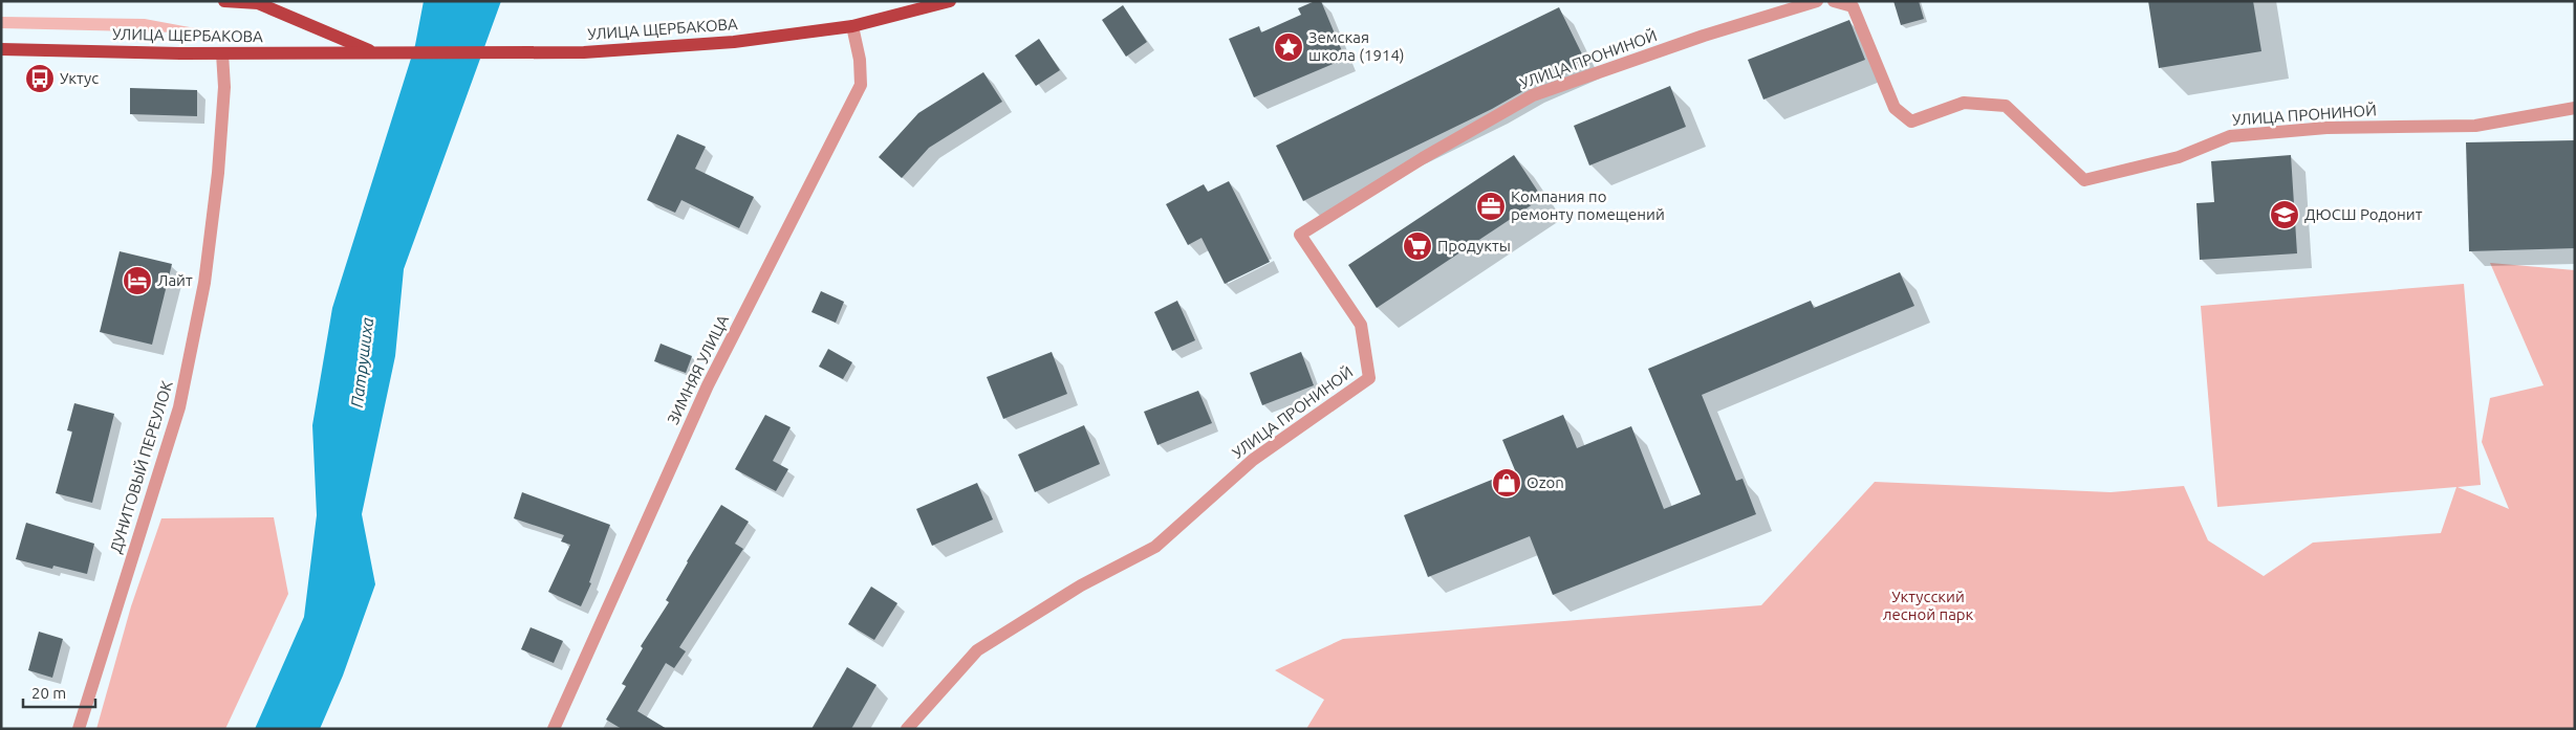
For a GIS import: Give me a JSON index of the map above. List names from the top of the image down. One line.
{"streets":{"main road":["УЛИЦА ЩЕРБАКОВА"],"street":["УЛИЦА ПРОНИНОЙ","ЗИМНЯЯ УЛИЦА","ДУНИТОВЫЙ ПЕРЕУЛОК"]},"crossings":[["УЛИЦА ЩЕРБАКОВА","ЗИМНЯЯ УЛИЦА"],["УЛИЦА ЩЕРБАКОВА","ДУНИТОВЫЙ ПЕРЕУЛОК"]],"water":["Патрушиха"],"parks":["Уктусский лесной парк"],"places":{"place":["Земская школа (1914)"],"bus stop":["Уктус"],"office":["Компания по ремонту помещений"],"school or university":["ДЮСШ Родонит"],"supermarket":["Продукты"],"hotel":["Лайт"],"shop":["Ozon"]},"scale_bar":"20 m"}
